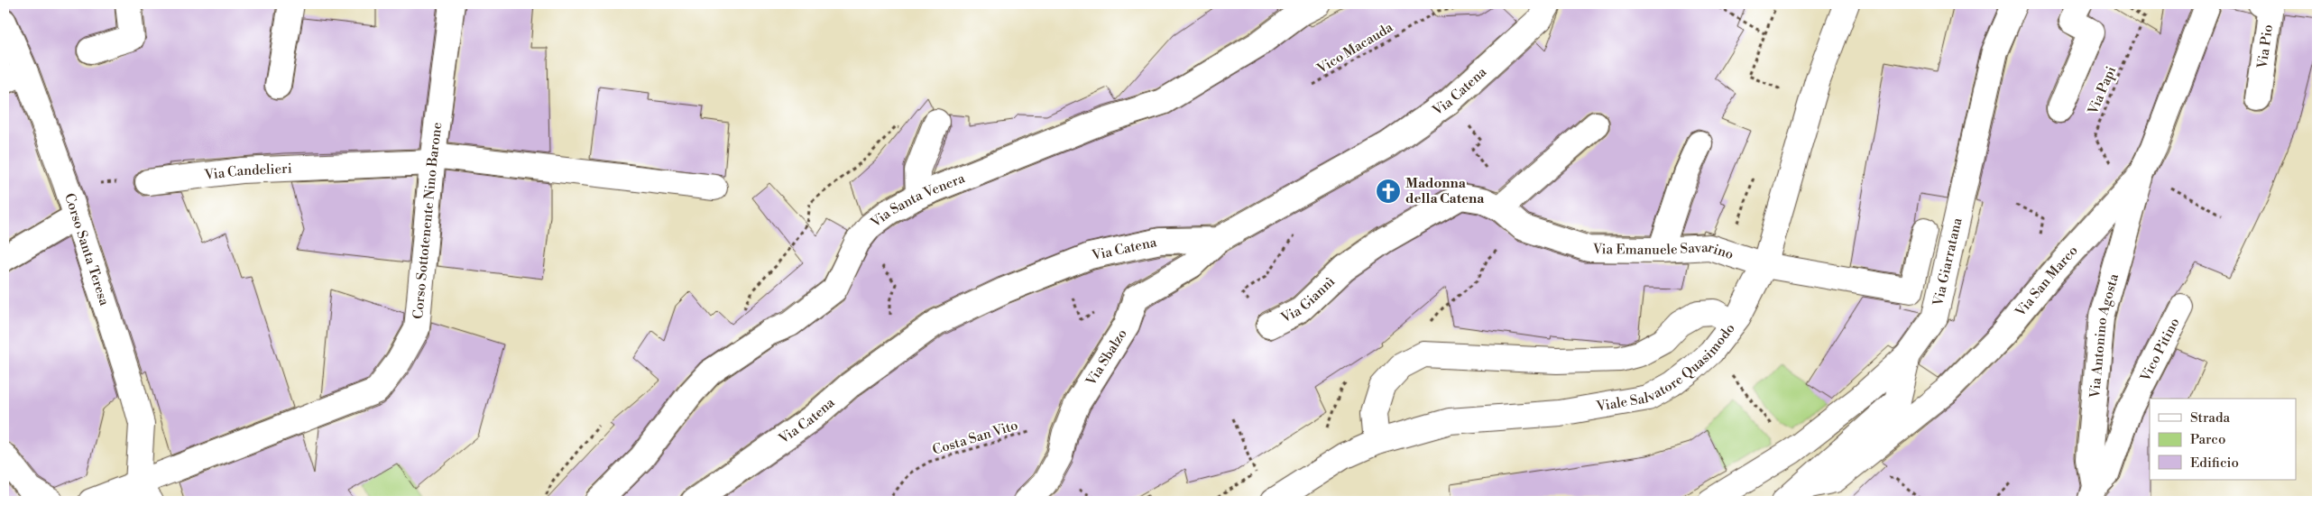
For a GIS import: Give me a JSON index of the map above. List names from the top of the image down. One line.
{"streets":{"street":["Via Pio","Via Catena","Via Candelieri","Via Santa Venera","Corso Sottotenente Nino Barone","Corso Santa Teresa","Via Emanuele Savarino","Via Giarratana","Via San Marco","Via Giannì","Via Antonino Agosta","Vico Pitino","Via Sbalzo","Viale Salvatore Quasimodo"],"path":["Vico Macauda","Via Papi","Costa San Vito"]},"crossings":[["Via Papi","Via San Marco"],["Via Papi","Via Antonino Agosta"],["Via Candelieri","Corso Sottotenente Nino Barone"],["Corso Sottotenente Nino Barone","Corso Santa Teresa"],["Via Emanuele Savarino","Via Giannì"],["Via Emanuele Savarino","Viale Salvatore Quasimodo"],["Via San Marco","Via Antonino Agosta"],["Via Antonino Agosta","Vico Pitino"],["Via Sbalzo","Costa San Vito"]],"places":{"church":["Madonna della Catena"]},"legend":["Strada","Parco","Edificio"]}
